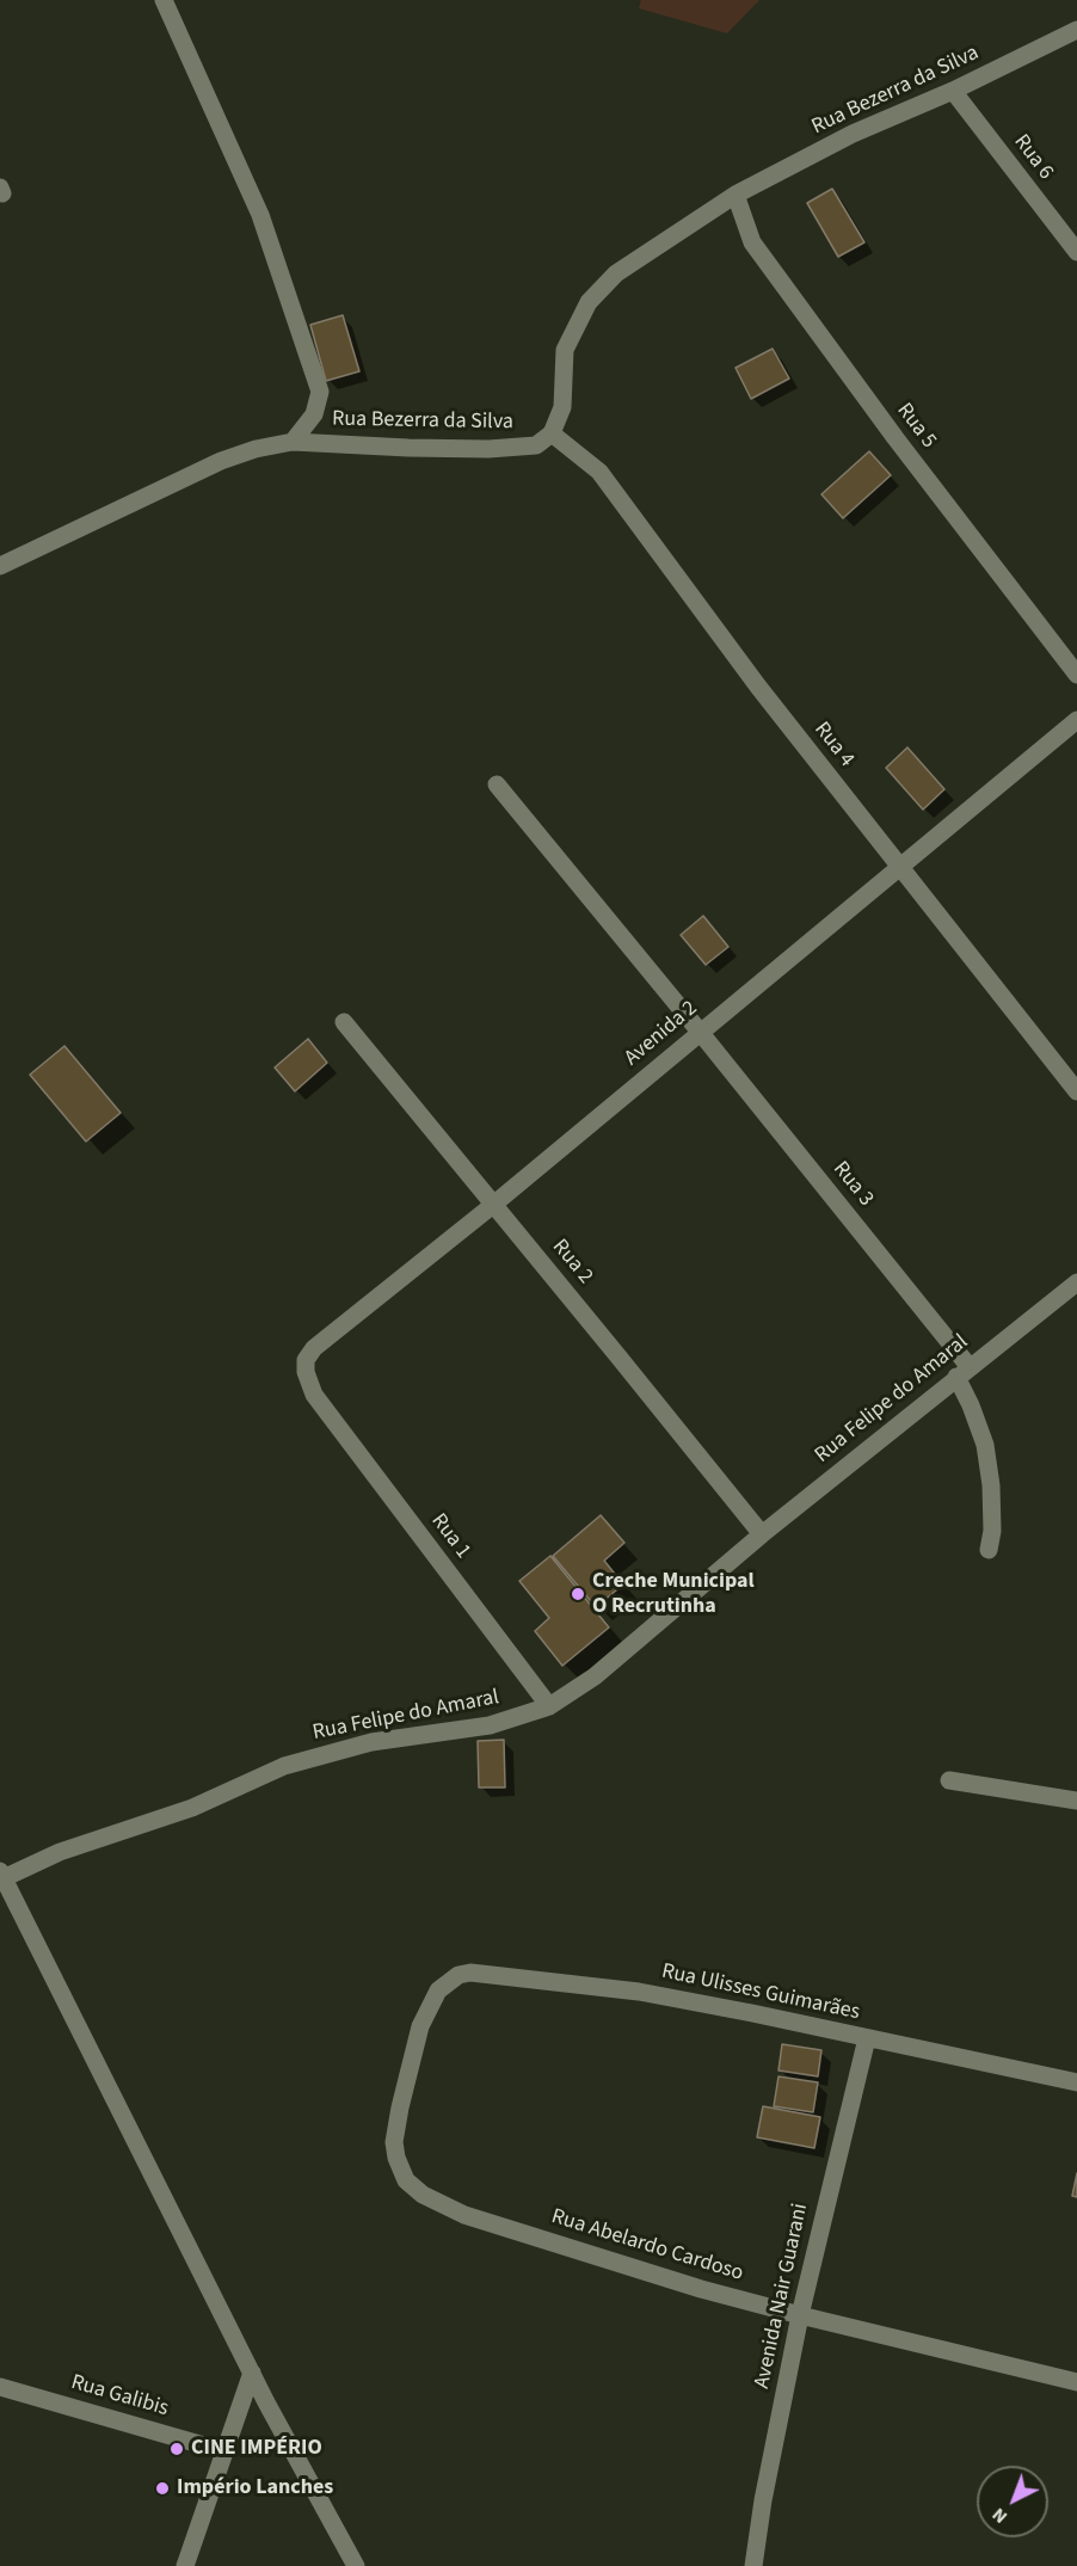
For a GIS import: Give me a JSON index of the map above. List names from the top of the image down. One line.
{"streets":{"street":["Rua Bezerra da Silva","Rua 6","Rua 5","Rua 4","Avenida 2","Rua 3","Rua 2","Rua Felipe do Amaral","Rua 1","Rua Ulisses Guimarães","Rua Abelardo Cardoso","Avenida Nair Guarani","Rua Galibis"]},"crossings":[["Rua Bezerra da Silva","Rua 6"],["Rua Bezerra da Silva","Rua 5"],["Rua Bezerra da Silva","Rua 4"],["Rua 4","Avenida 2"],["Avenida 2","Rua 3"],["Avenida 2","Rua 2"],["Avenida 2","Rua 1"],["Rua 3","Rua Felipe do Amaral"],["Rua 2","Rua Felipe do Amaral"],["Rua Felipe do Amaral","Rua 1"],["Rua Ulisses Guimarães","Rua Abelardo Cardoso"],["Rua Ulisses Guimarães","Avenida Nair Guarani"],["Rua Abelardo Cardoso","Avenida Nair Guarani"]],"places":["Creche Municipal O Recrutinha","CINE IMPÉRIO","Império Lanches"],"north":"bottom left"}
